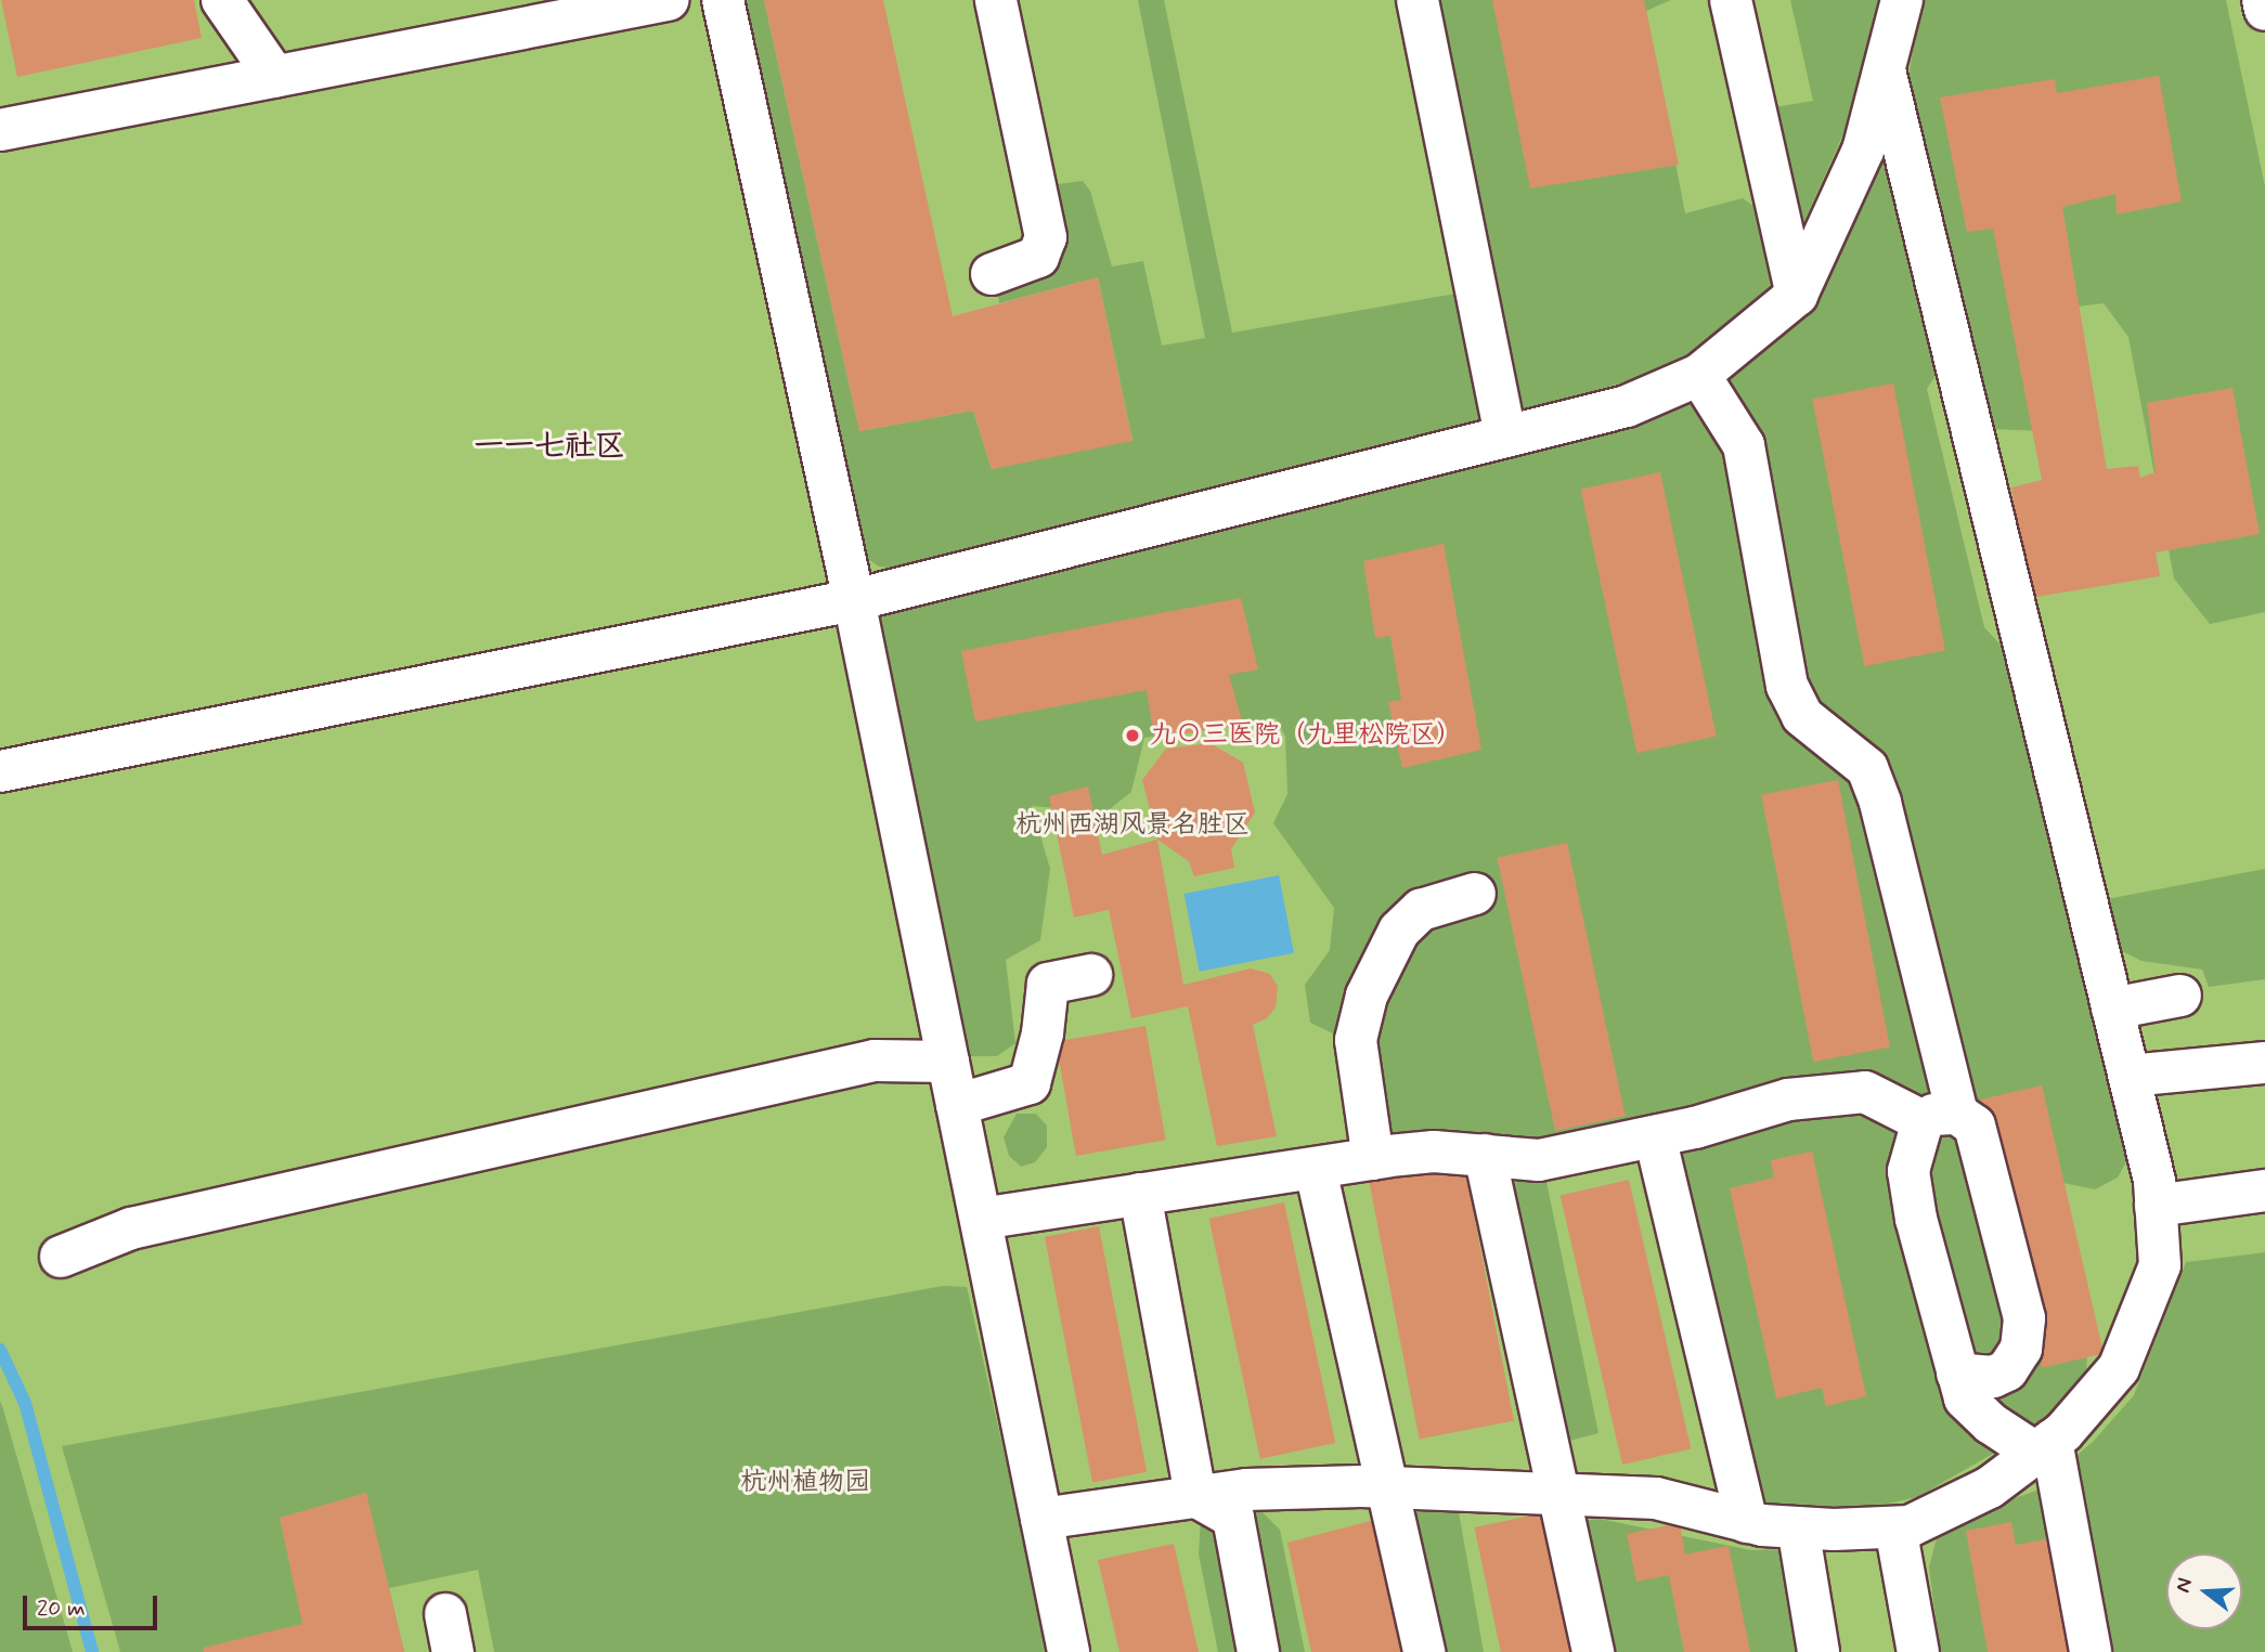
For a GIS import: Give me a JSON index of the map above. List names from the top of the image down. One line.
{"districts":["一一七社区"],"parks":["杭州西湖风景名胜区","杭州植物园"],"places":["九〇三医院（九里松院区）"],"scale_bar":"20 m","north":"left"}
